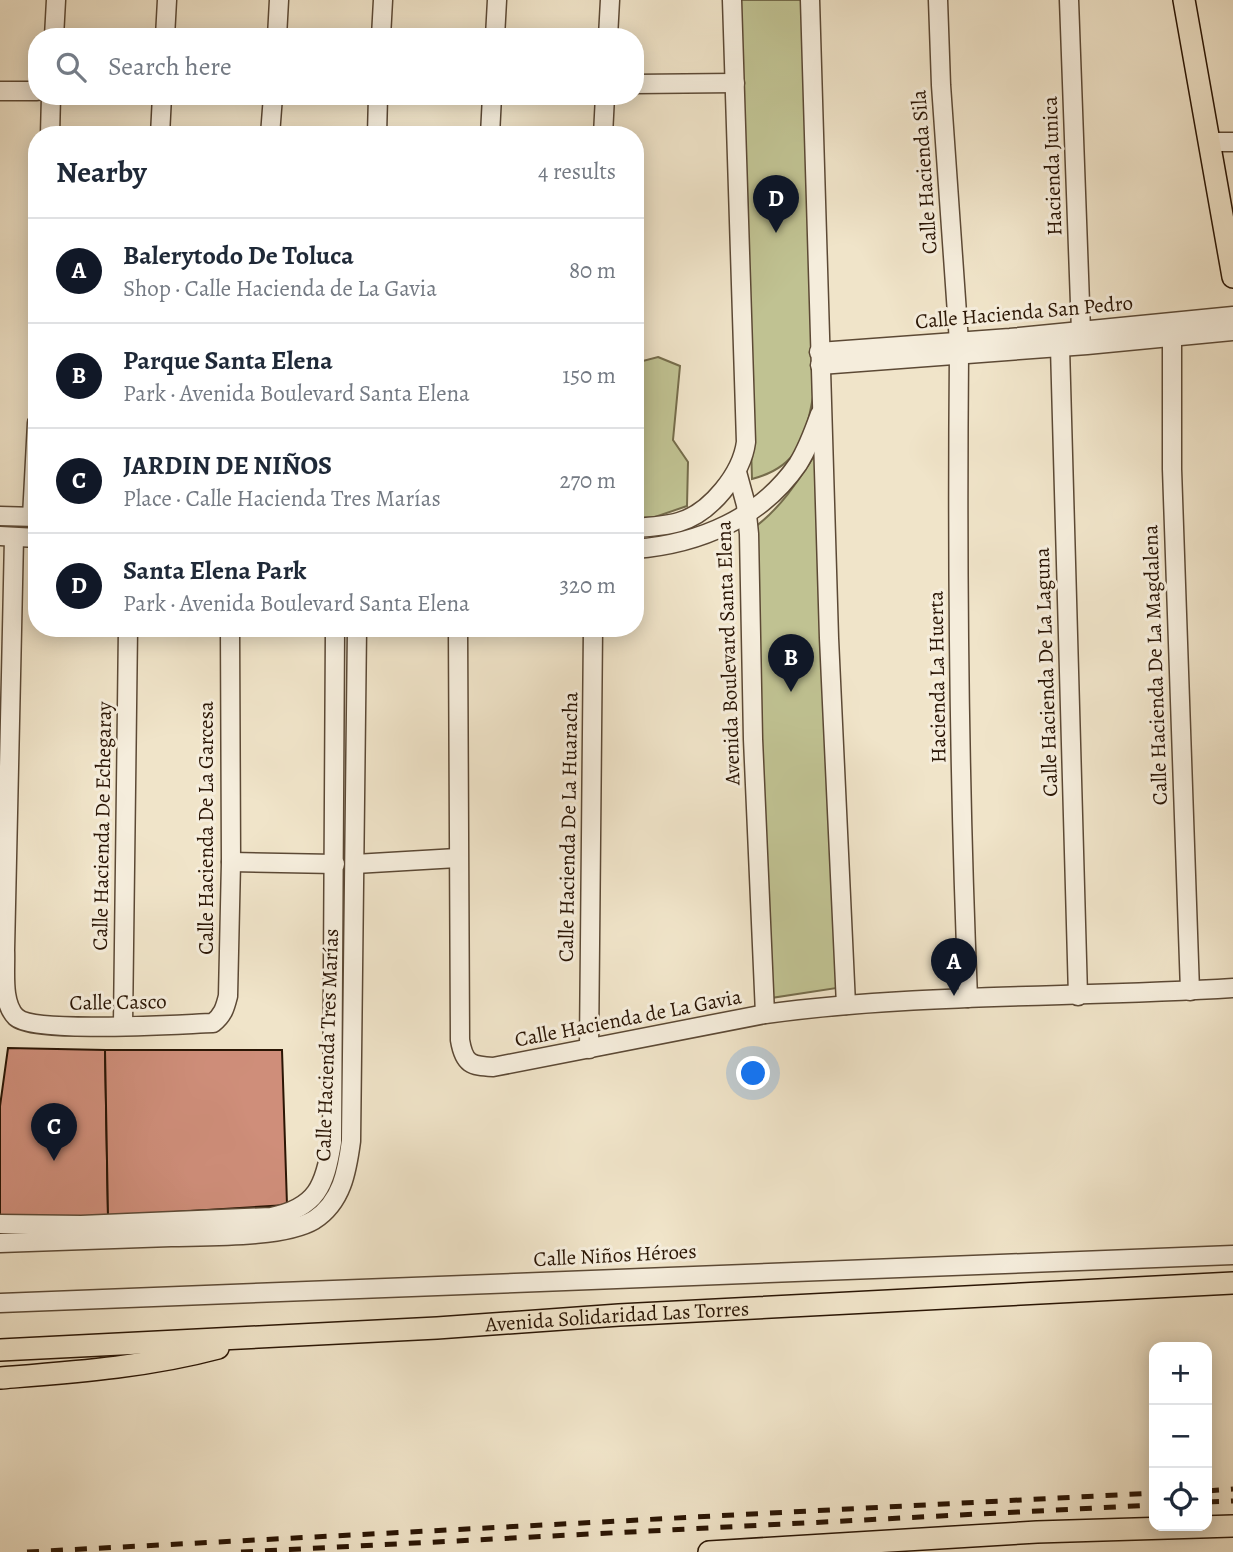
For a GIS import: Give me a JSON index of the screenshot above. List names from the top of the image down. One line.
{"streets":{"main road":["Avenida Solidaridad Las Torres"],"street":["Hacienda Junica","Calle Hacienda Sila","Calle Hacienda San Pedro","Avenida Boulevard Santa Elena","Calle Hacienda De La Magdalena","Calle Hacienda De La Laguna","Hacienda La Huerta","Calle Hacienda De Echegaray","Calle Hacienda De La Huaracha","Calle Hacienda De La Garcesa","Calle Casco","Calle Hacienda de La Gavia","Calle Hacienda Tres Marías","Calle Niños Héroes"]},"crossings":[["Hacienda Junica","Calle Hacienda San Pedro"],["Calle Hacienda Sila","Calle Hacienda San Pedro"],["Calle Hacienda Sila","Hacienda La Huerta"],["Calle Hacienda San Pedro","Calle Hacienda De La Magdalena"],["Calle Hacienda San Pedro","Calle Hacienda De La Laguna"],["Calle Hacienda San Pedro","Hacienda La Huerta"],["Avenida Boulevard Santa Elena","Calle Hacienda de La Gavia"],["Calle Hacienda De La Magdalena","Calle Hacienda de La Gavia"],["Calle Hacienda De La Laguna","Calle Hacienda de La Gavia"],["Hacienda La Huerta","Calle Hacienda de La Gavia"],["Calle Hacienda De Echegaray","Calle Casco"],["Calle Hacienda De La Huaracha","Calle Hacienda de La Gavia"],["Calle Hacienda De La Garcesa","Calle Casco"]],"page":{"search":"Search here","heading":["Nearby","4 results"],"pins":["D","B","A","C"],"list":[{"mark":"A","name":"Balerytodo De Toluca","note":"Shop · Calle Hacienda de La Gavia","value":"80 m"},{"mark":"B","name":"Parque Santa Elena","note":"Park · Avenida Boulevard Santa Elena","value":"150 m"},{"mark":"C","name":"JARDIN DE NIÑOS","note":"Place · Calle Hacienda Tres Marías","value":"270 m"},{"mark":"D","name":"Santa Elena Park","note":"Park · Avenida Boulevard Santa Elena","value":"320 m"}],"map_buttons":["+","−"]}}
